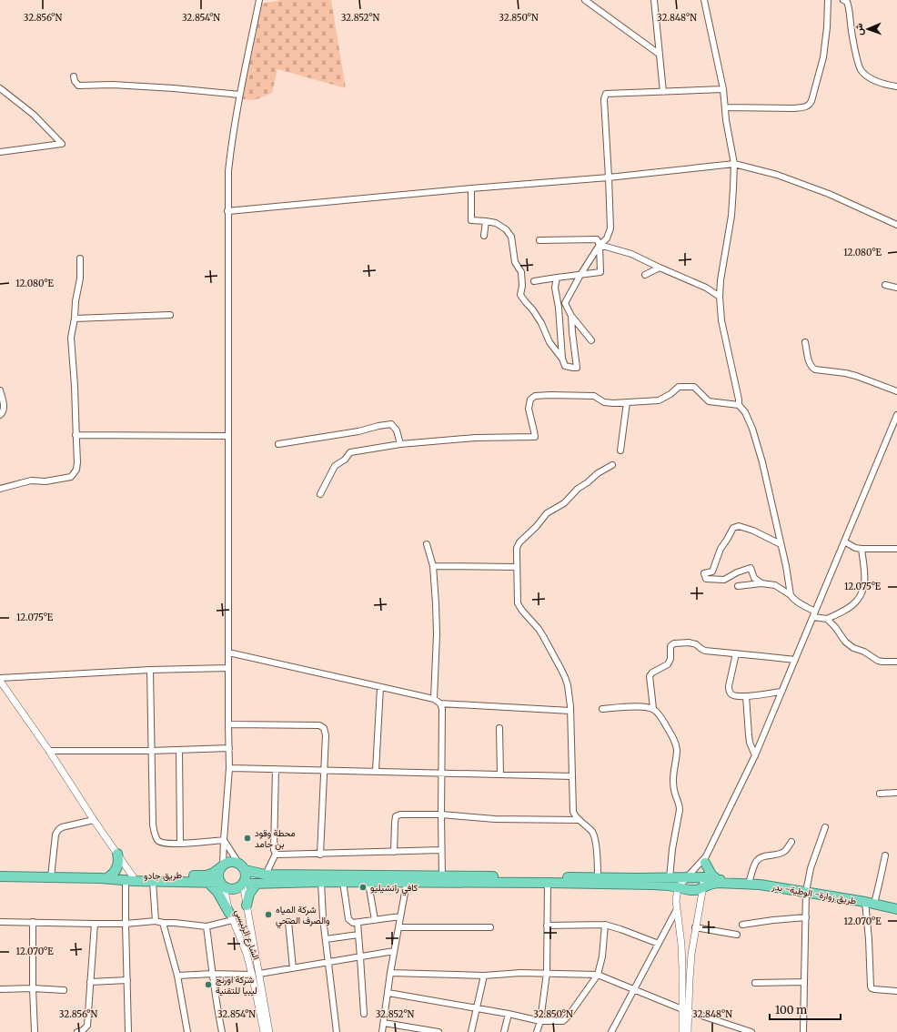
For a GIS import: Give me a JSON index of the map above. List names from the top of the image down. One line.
{"streets":{"highway":["طريق جادو","طريق زوارة- الوطية- بدر"],"street":["الشارع الرئيسي"]},"crossings":[["طريق جادو","الشارع الرئيسي"]],"places":["محطة وقود بن حامد","كافي رانشيليو","شركة المياه والصرف الصحي","شركة اورنج ليبيا للتقنية"],"scale_bar":"100 m","north":"left","coordinates":["32.856°N","32.854°N","32.852°N","32.850°N","32.848°N","12.080°E","12.075°E","12.070°E"]}
